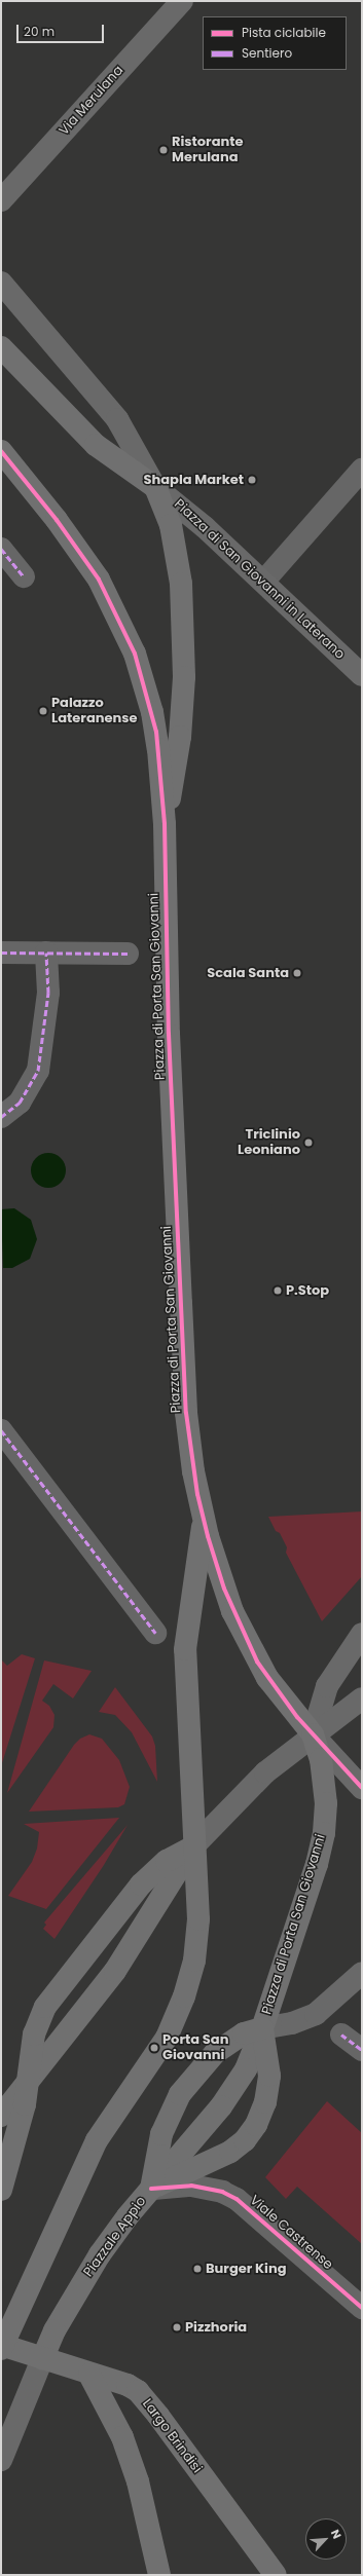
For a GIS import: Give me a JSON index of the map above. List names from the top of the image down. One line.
{"streets":{"main road":["Via Merulana","Piazza di San Giovanni in Laterano","Piazza di Porta San Giovanni","Piazzale Appio","Largo Brindisi"],"street":["Viale Castrense"]},"crossings":[["Piazza di San Giovanni in Laterano","Piazza di Porta San Giovanni"],["Piazza di Porta San Giovanni","Piazzale Appio"],["Viale Castrense","Piazzale Appio"]],"places":["Ristorante Merulana","Shapla Market","Palazzo Lateranense","Scala Santa","Triclinio Leoniano","P.Stop","Porta San Giovanni","Burger King","Pizzhoria"],"legend":["Pista ciclabile","Sentiero"],"scale_bar":"20 m","north":"top right"}
